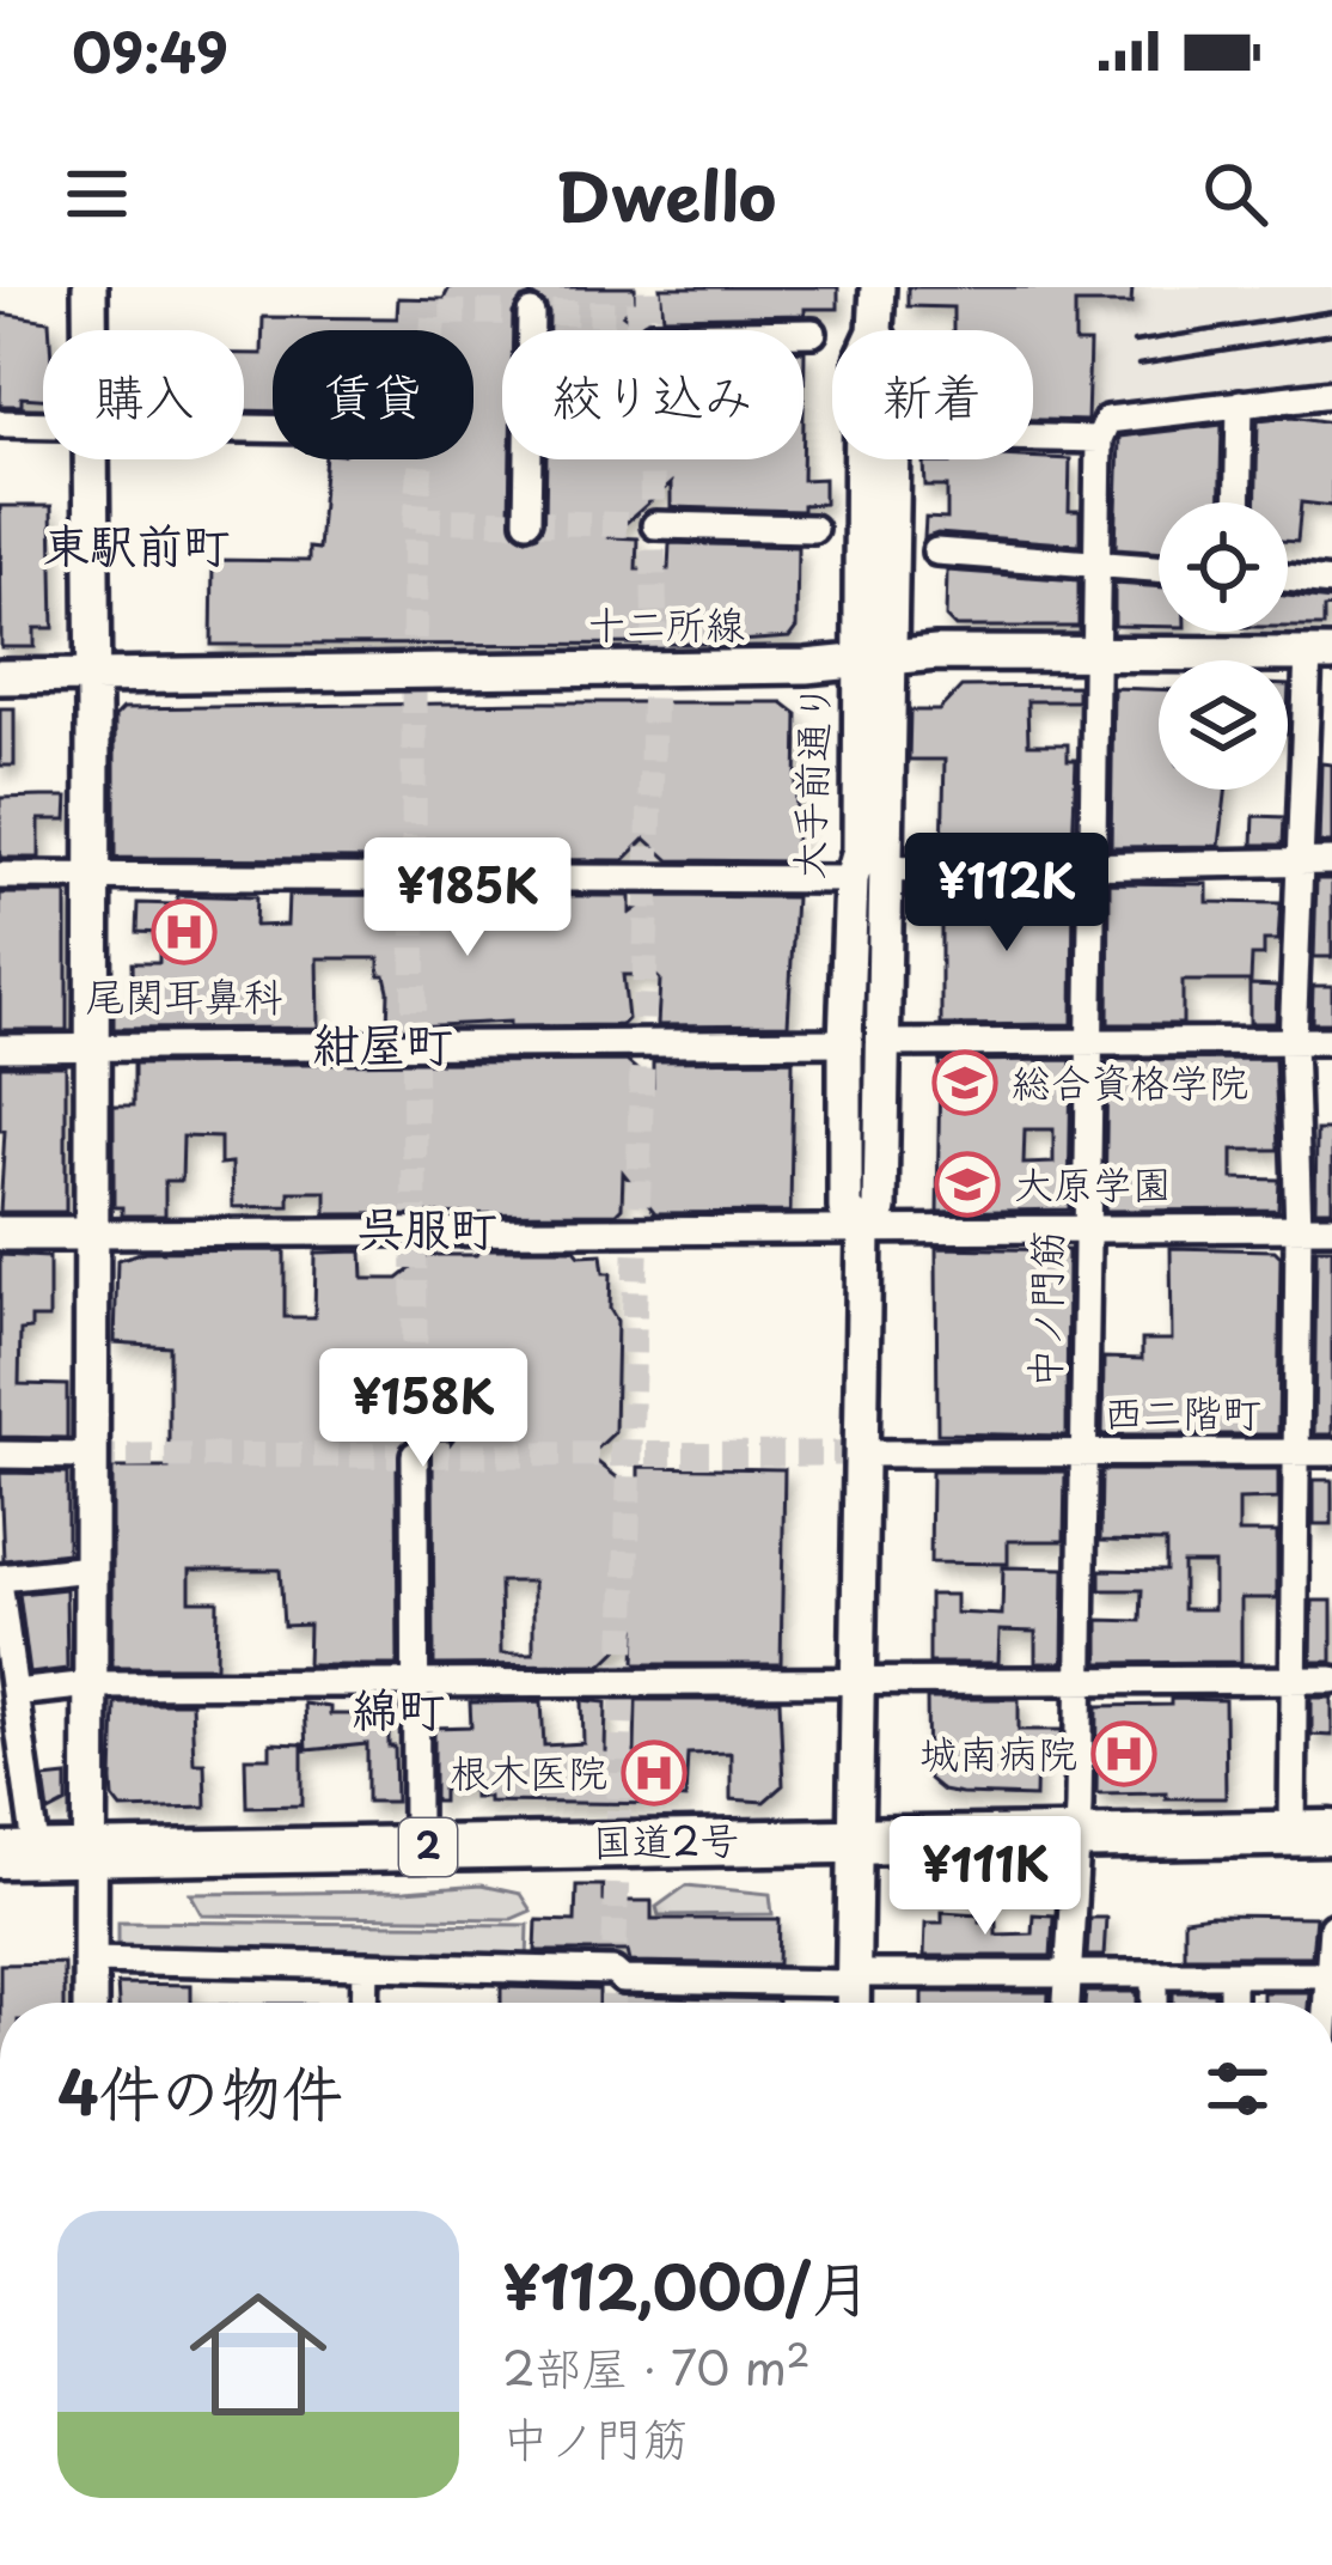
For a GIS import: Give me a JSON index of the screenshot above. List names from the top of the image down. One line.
{"streets":{"highway":["国道2号","2"],"street":["十二所線","大手前通り","中ノ門筋","西二階町"]},"crossings":[["十二所線","大手前通り"],["十二所線","中ノ門筋"],["大手前通り","西二階町"],["大手前通り","国道2号"],["中ノ門筋","西二階町"],["中ノ門筋","国道2号"]],"districts":["東駅前町","紺屋町","呉服町","綿町"],"places":{"hospital":["尾関耳鼻科","城南病院","根木医院"],"school or university":["総合資格学院","大原学園"]},"page":{"status":"09:49","header":"Dwello","chip":["購入","賃貸","絞り込み","新着"],"price":["¥112K","¥185K","¥158K","¥111K"],"heading":"4件の物件","list":[{"name":"¥112,000/月","note":"2部屋 · 70 m² · 中ノ門筋"}]}}
